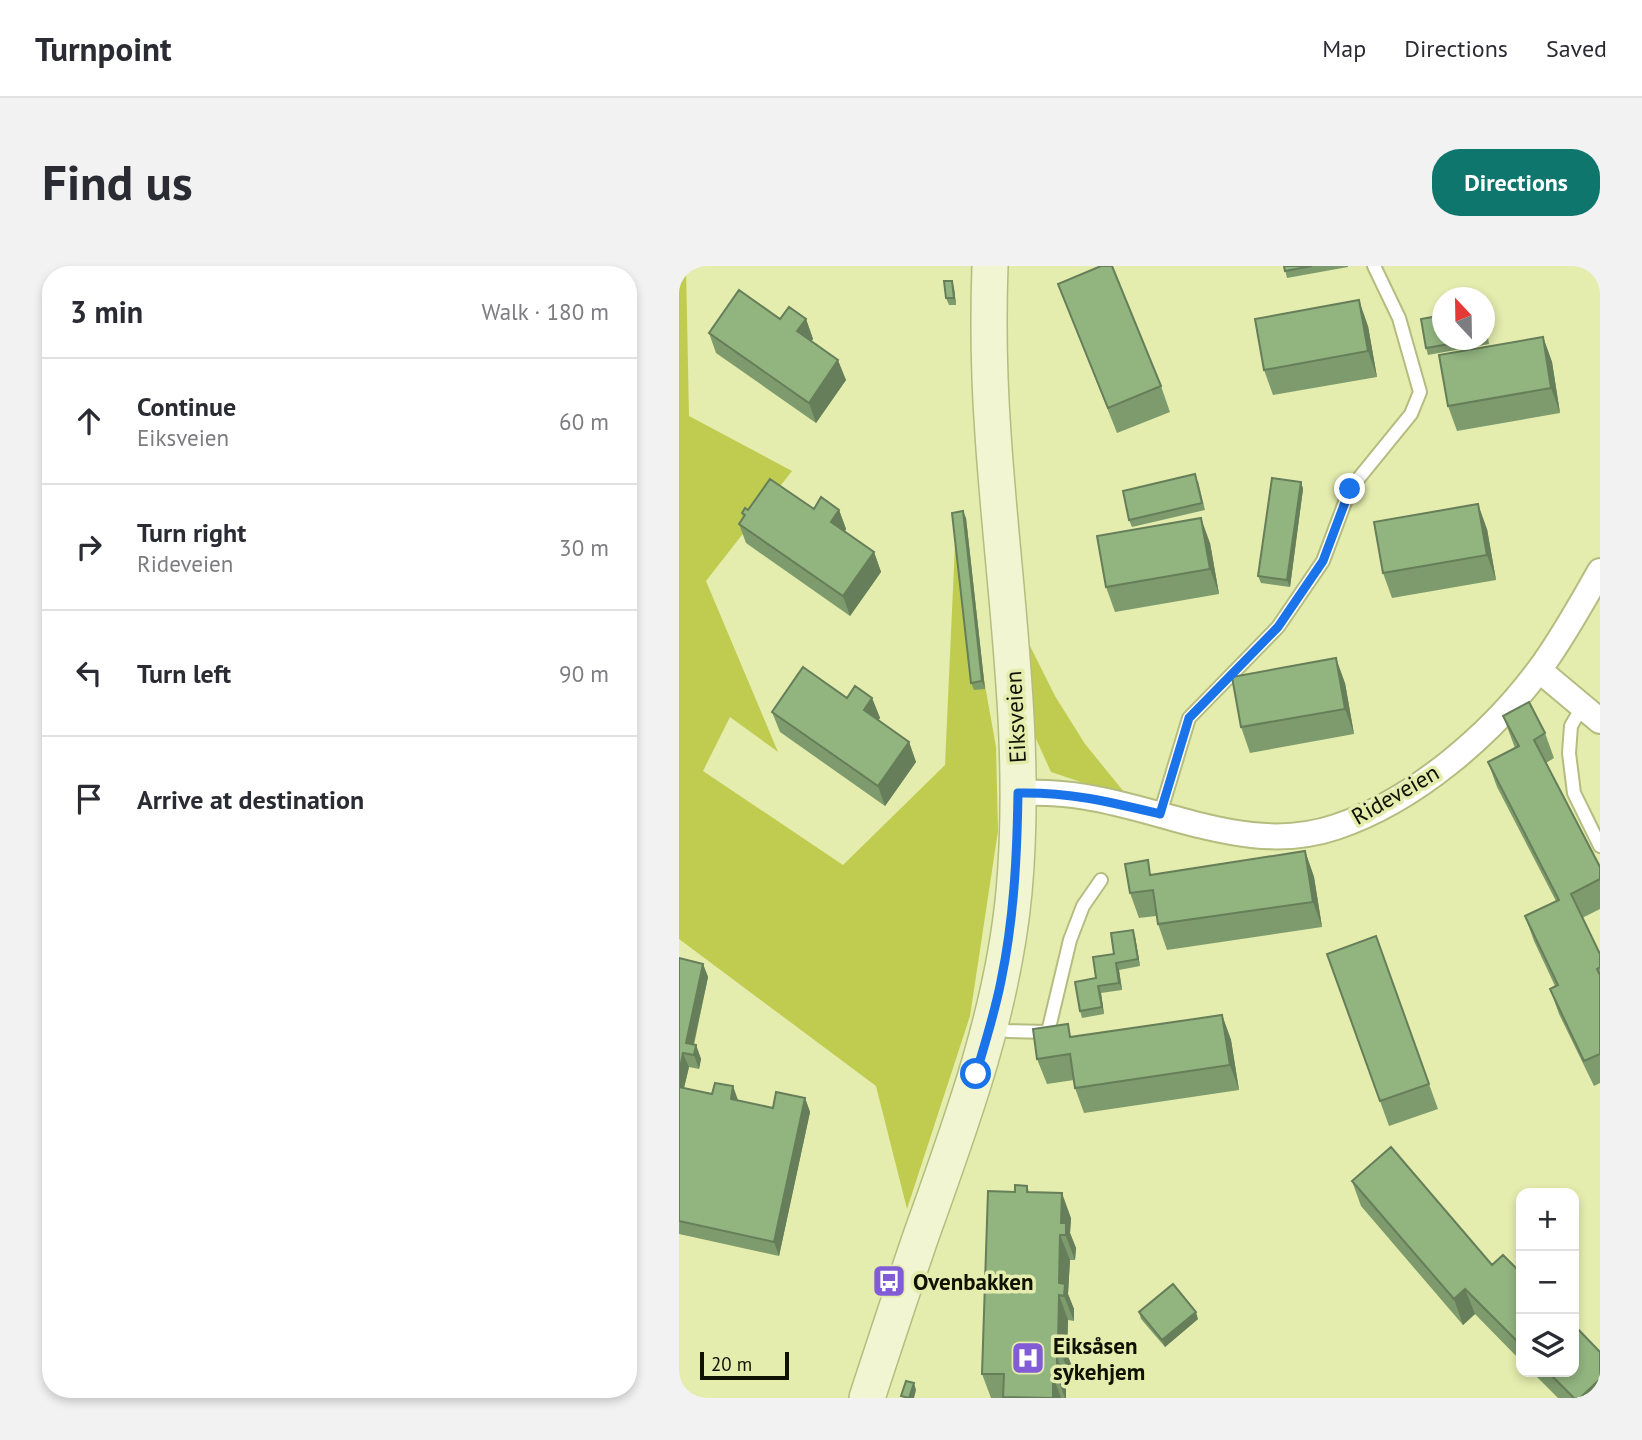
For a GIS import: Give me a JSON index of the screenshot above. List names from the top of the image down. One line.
{"streets":{"street":["Eiksveien","Rideveien"]},"crossings":[["Eiksveien","Rideveien"]],"places":{"bus stop":["Ovenbakken"],"hospital":["Eiksåsen sykehjem"]},"scale_bar":"20 m","north":"top","page":{"header":"Turnpoint","nav":["Map","Directions","Saved"],"buttons":"Directions","title":"Find us","heading":["3 min","Walk · 180 m"],"list":[["Continue","Eiksveien","60 m"],["Turn right","Rideveien","30 m"],["Turn left","90 m"],"Arrive at destination"],"map_buttons":["+","−"],"scale":"20 m"}}
